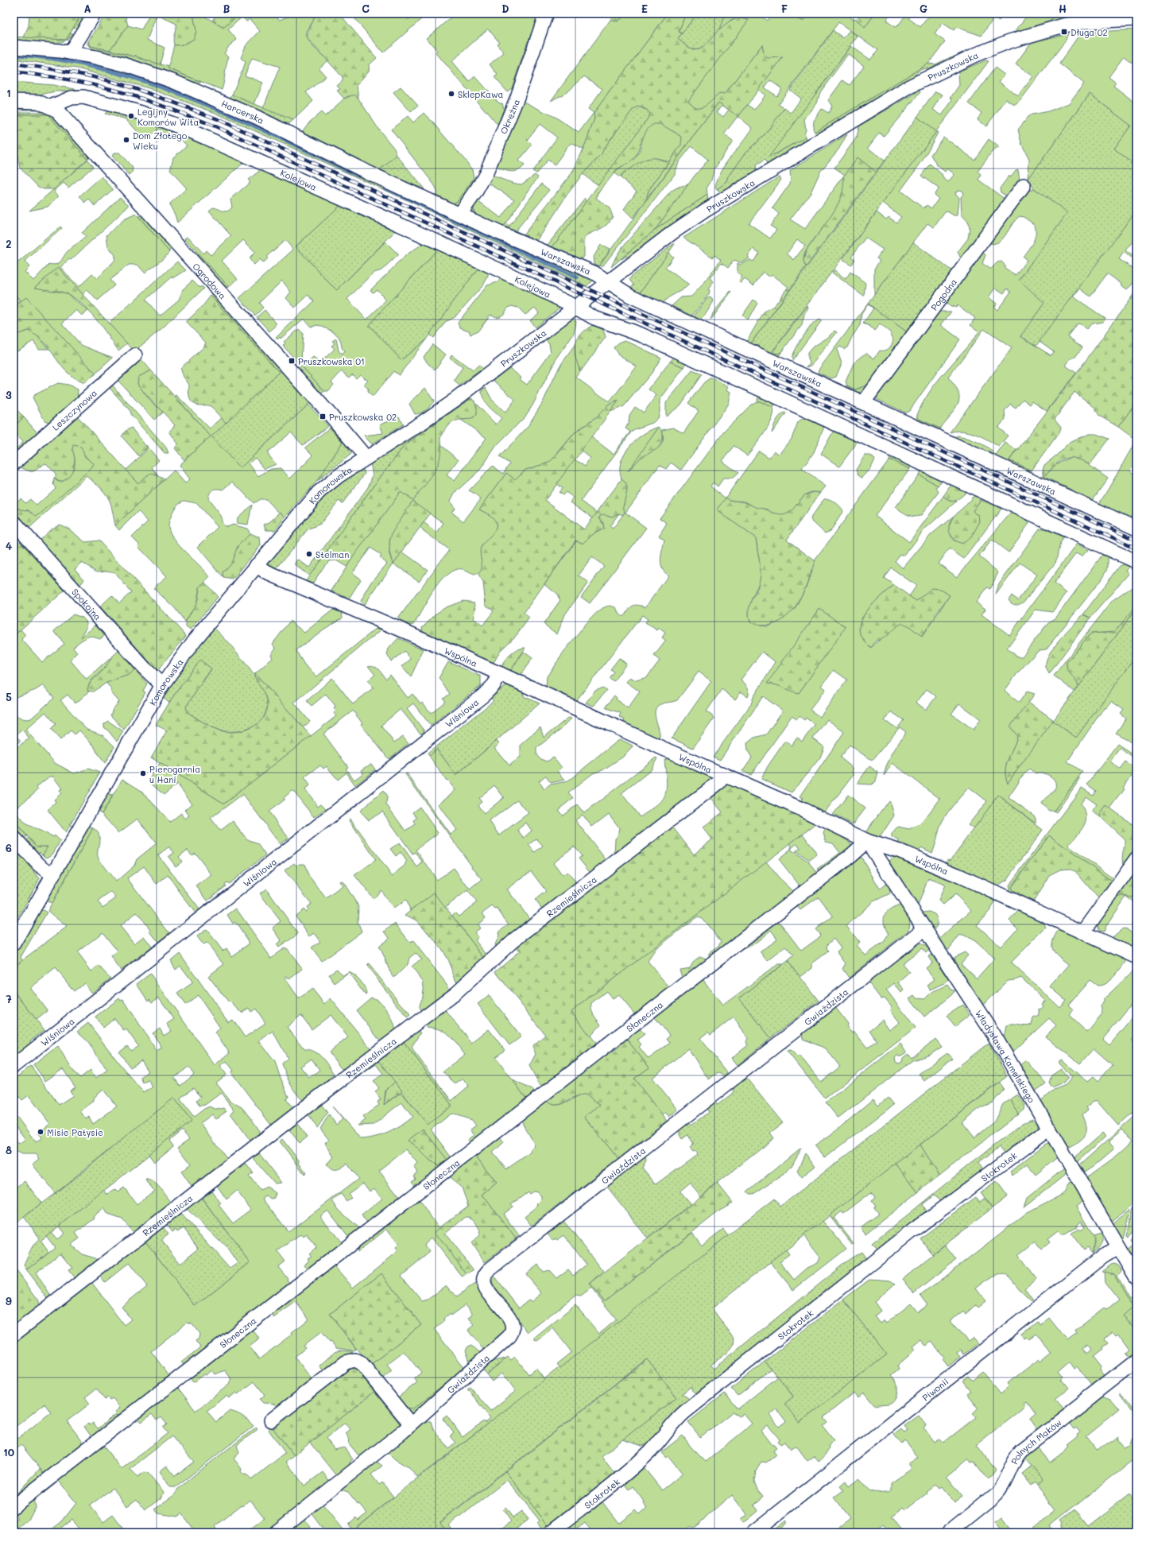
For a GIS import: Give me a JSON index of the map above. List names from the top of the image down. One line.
{"streets":{"street":["Pruszkowska","Harcerska","Okrężna","Kolejowa","Warszawska","Ogrodowa","Pogodna","Leszczynowa","Komorowska","Spokojna","Wspólna","Wiśniowa","Rzemieślnicza","Gwiaździsta","Słoneczna","Władysława Kamelskiego","Stokrotek","Piwonii","Polnych Maków"]},"crossings":[["Pruszkowska","Kolejowa"],["Pruszkowska","Warszawska"],["Pruszkowska","Ogrodowa"],["Pruszkowska","Komorowska"],["Harcerska","Okrężna"],["Harcerska","Warszawska"],["Okrężna","Warszawska"],["Kolejowa","Ogrodowa"],["Warszawska","Pogodna"],["Ogrodowa","Komorowska"],["Komorowska","Spokojna"],["Komorowska","Wspólna"],["Wspólna","Wiśniowa"],["Wspólna","Rzemieślnicza"],["Wspólna","Słoneczna"],["Wspólna","Władysława Kamelskiego"],["Gwiaździsta","Władysława Kamelskiego"],["Słoneczna","Władysława Kamelskiego"],["Władysława Kamelskiego","Stokrotek"],["Władysława Kamelskiego","Piwonii"]],"places":{"transit":["Długa 02","Pruszkowska 01","Pruszkowska 02"],"other":["SklepKawa","Legijny Komorów Wita","Dom Złotego Wieku","Stelman","Pierogarnia u Hani","Misie Patysie"]},"grid":{"columns":["A","B","C","D","E","F","G","H"],"rows":["1","2","3","4","5","6","7","8","9","10"]}}
